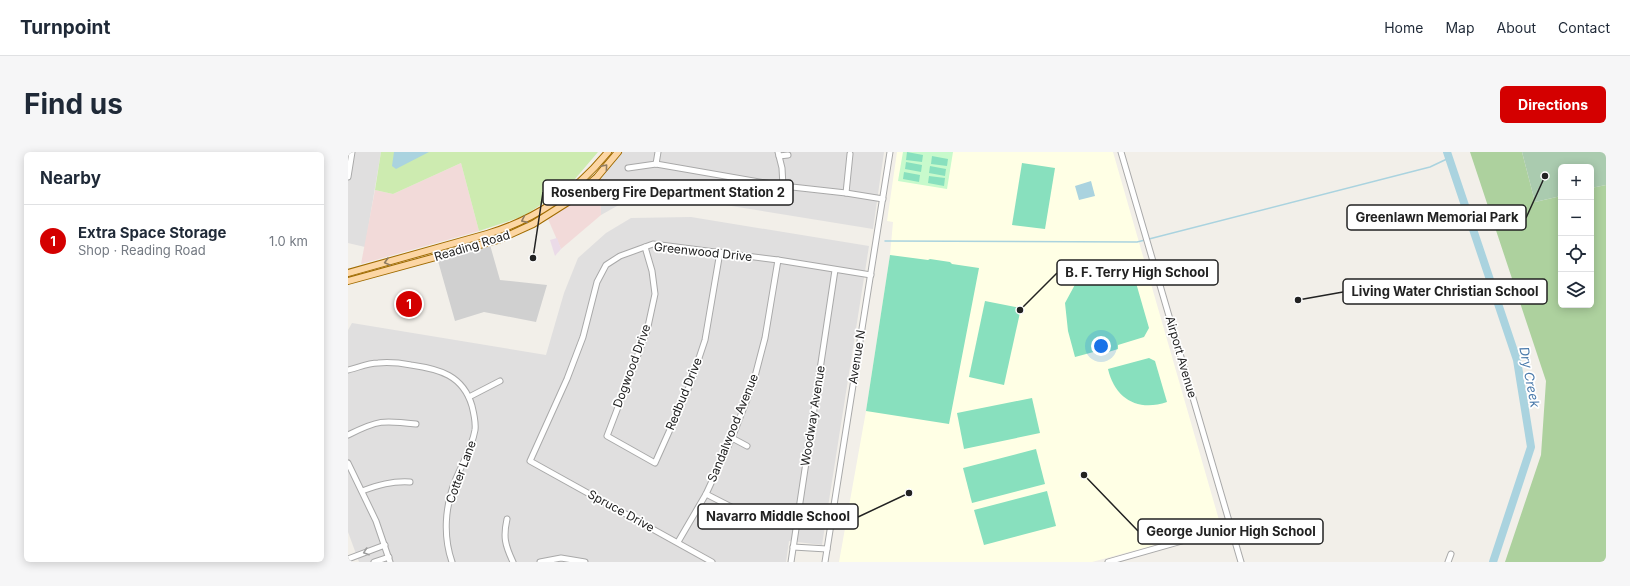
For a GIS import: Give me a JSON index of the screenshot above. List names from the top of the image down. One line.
{"streets":{"main road":["Reading Road"],"street":["Greenwood Drive","Avenue N","Airport Avenue","Dogwood Drive","Redbud Drive","Woodway Avenue","Sandalwood Avenue","Cotter Lane","Spruce Drive"]},"crossings":[["Greenwood Drive","Avenue N"],["Greenwood Drive","Dogwood Drive"],["Greenwood Drive","Redbud Drive"],["Greenwood Drive","Woodway Avenue"],["Greenwood Drive","Sandalwood Avenue"],["Greenwood Drive","Spruce Drive"],["Dogwood Drive","Redbud Drive"],["Sandalwood Avenue","Spruce Drive"]],"water":["Dry Creek"],"places":["Greenlawn Memorial Park","Rosenberg Fire Department Station 2","Living Water Christian School","B. F. Terry High School","George Junior High School","Navarro Middle School"],"page":{"header":"Turnpoint","nav":["Home","Map","About","Contact"],"buttons":"Directions","title":"Find us","heading":"Nearby","map_buttons":["+","−"],"list":[{"mark":"1","name":"Extra Space Storage","note":"Shop · Reading Road","value":"1.0 km"}],"pins":"1"}}
